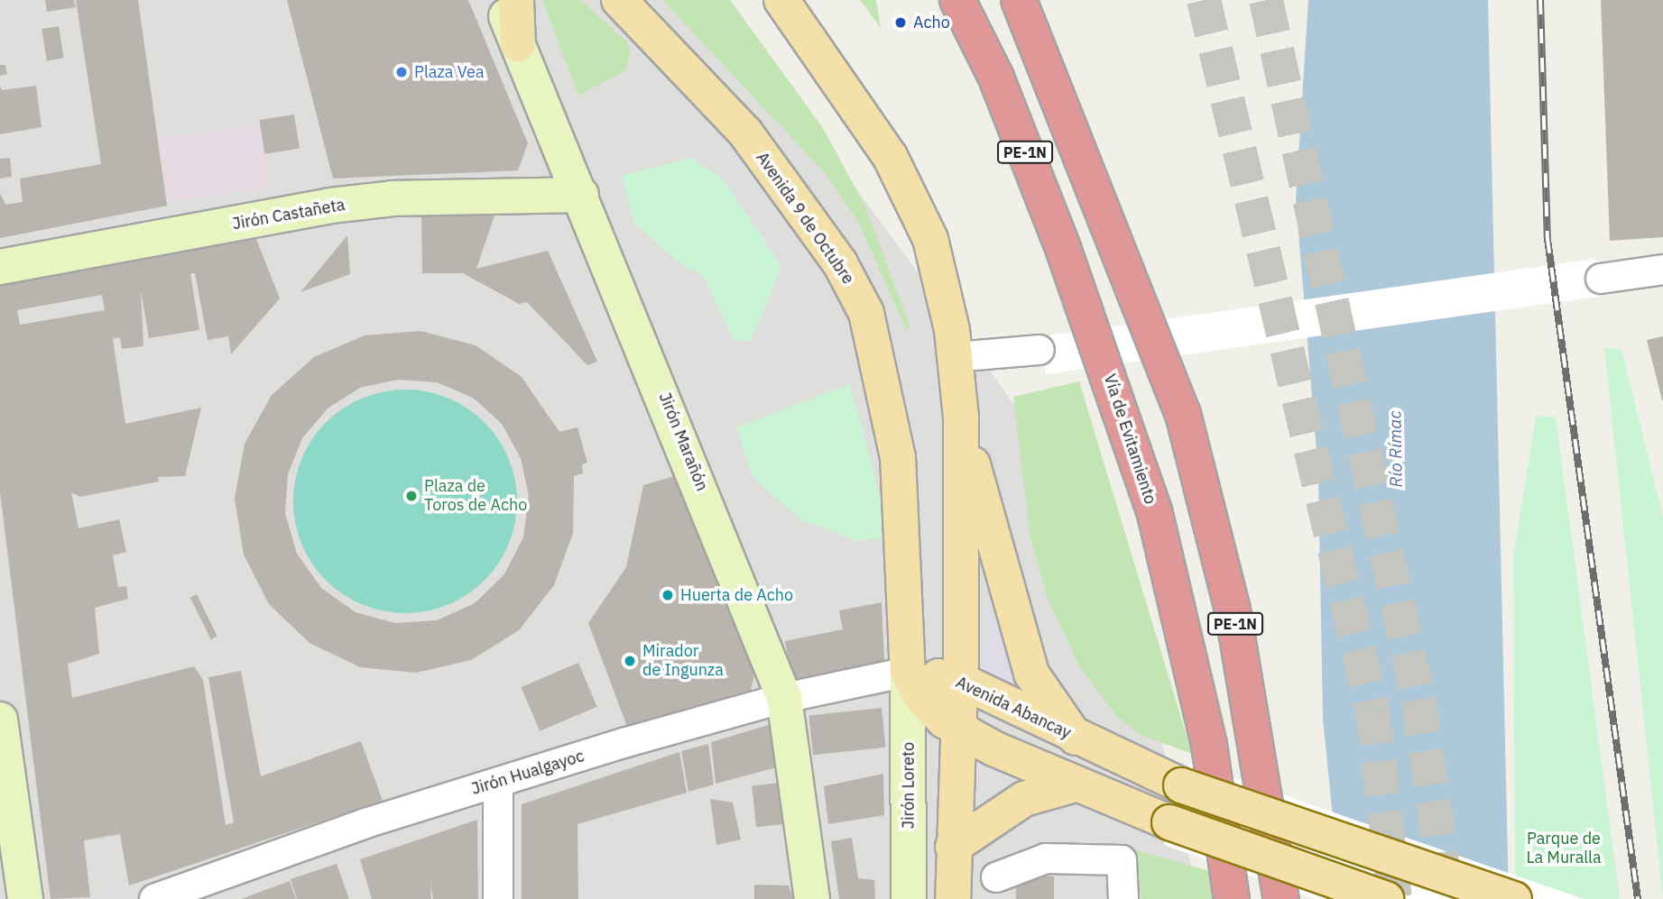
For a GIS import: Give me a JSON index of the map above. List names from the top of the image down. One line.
{"streets":{"highway":["PE-1N","Vía de Evitamiento"],"main road":["Avenida 9 de Octubre","Avenida Abancay"],"street":["Jirón Castañeta","Jirón Marañón","Jirón Hualgayoc","Jirón Loreto"]},"crossings":[["Jirón Castañeta","Jirón Marañón"],["Avenida 9 de Octubre","Avenida Abancay"],["Avenida 9 de Octubre","Jirón Hualgayoc"],["Avenida 9 de Octubre","Jirón Loreto"],["Jirón Marañón","Jirón Hualgayoc"],["Avenida Abancay","Jirón Hualgayoc"],["Avenida Abancay","Jirón Loreto"],["Jirón Hualgayoc","Jirón Loreto"]],"water":["Río Rímac"],"parks":["Parque de La Muralla"],"places":["Acho","Plaza Vea","Plaza de Toros de Acho","Huerta de Acho","Mirador de Ingunza"]}
